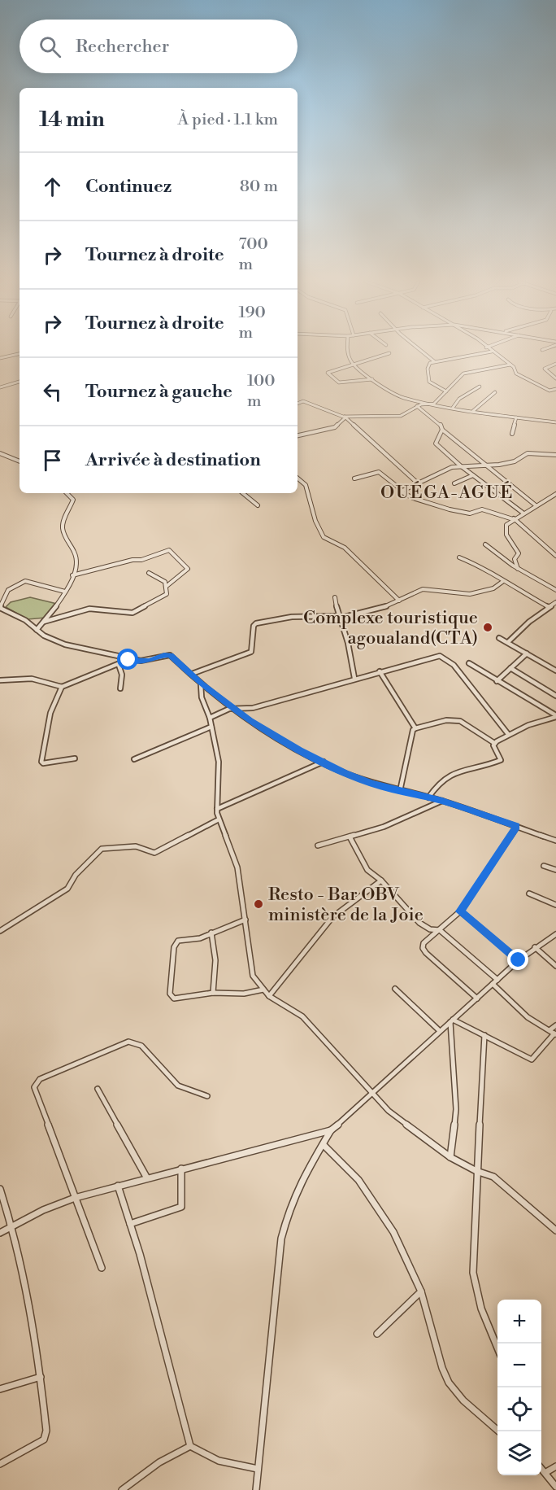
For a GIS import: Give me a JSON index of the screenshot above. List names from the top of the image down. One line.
{"districts":["OUÉGA-AGUÉ"],"places":["Complexe touristique agoualand(CTA)","Resto - Bar OBV ministère de la Joie"],"page":{"search":"Rechercher","heading":["14 min","À pied · 1.1 km"],"list":[["Continuez","80 m"],["Tournez à droite","700 m"],["Tournez à droite","190 m"],["Tournez à gauche","100 m"],"Arrivée à destination"],"map_buttons":["+","−"]}}
